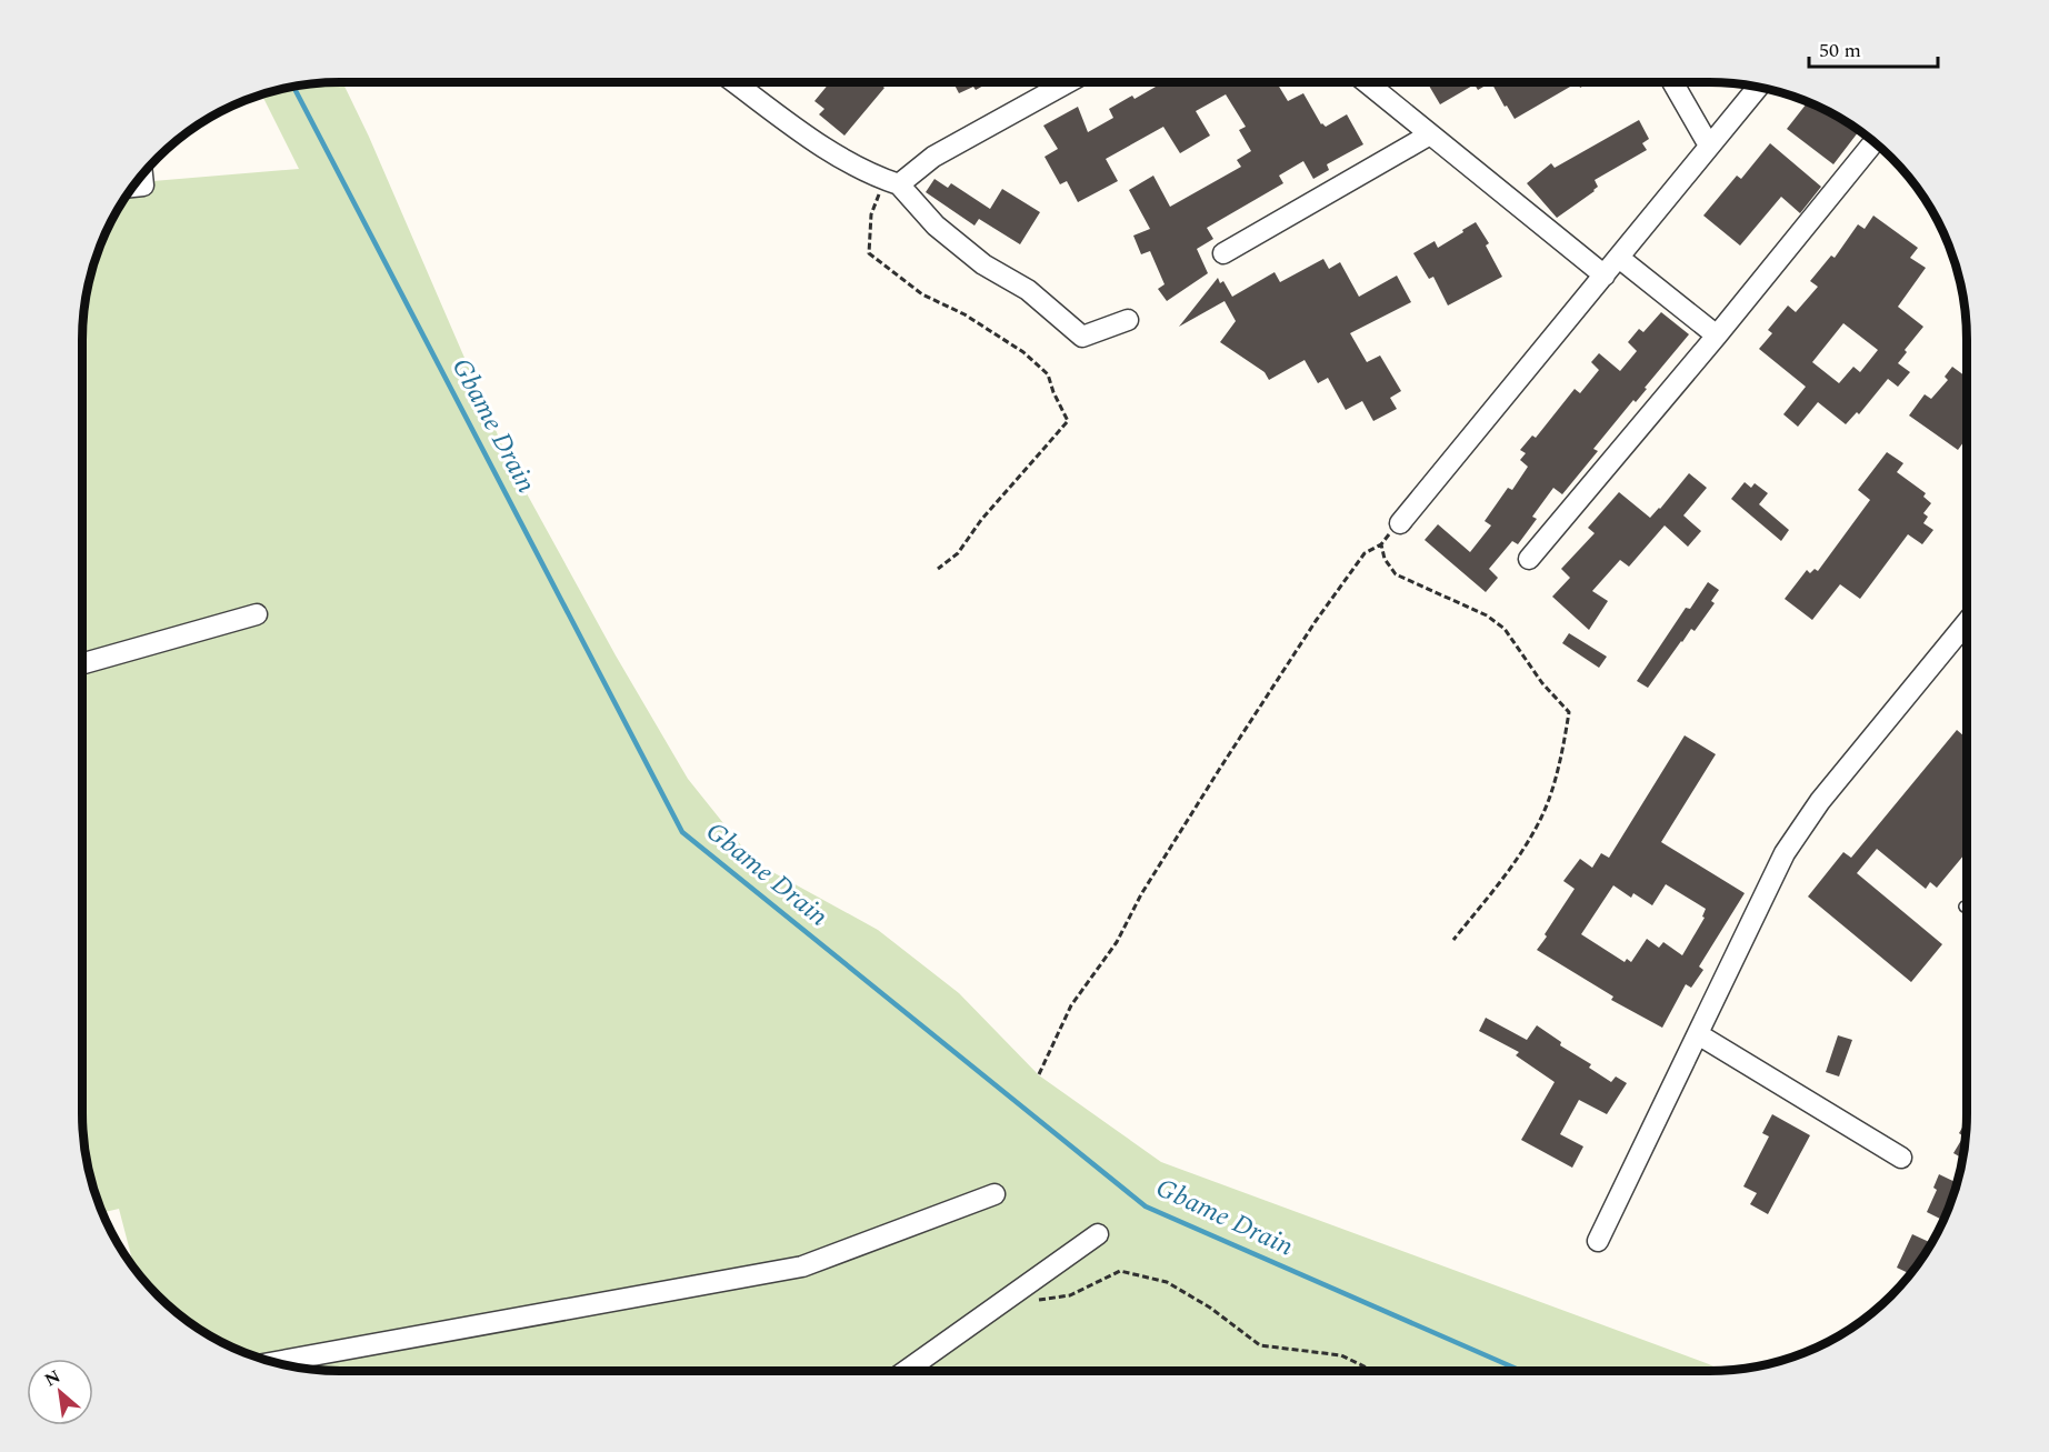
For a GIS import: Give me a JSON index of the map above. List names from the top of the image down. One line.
{"water":["Gbame Drain"],"scale_bar":"50 m","north":"top left"}
